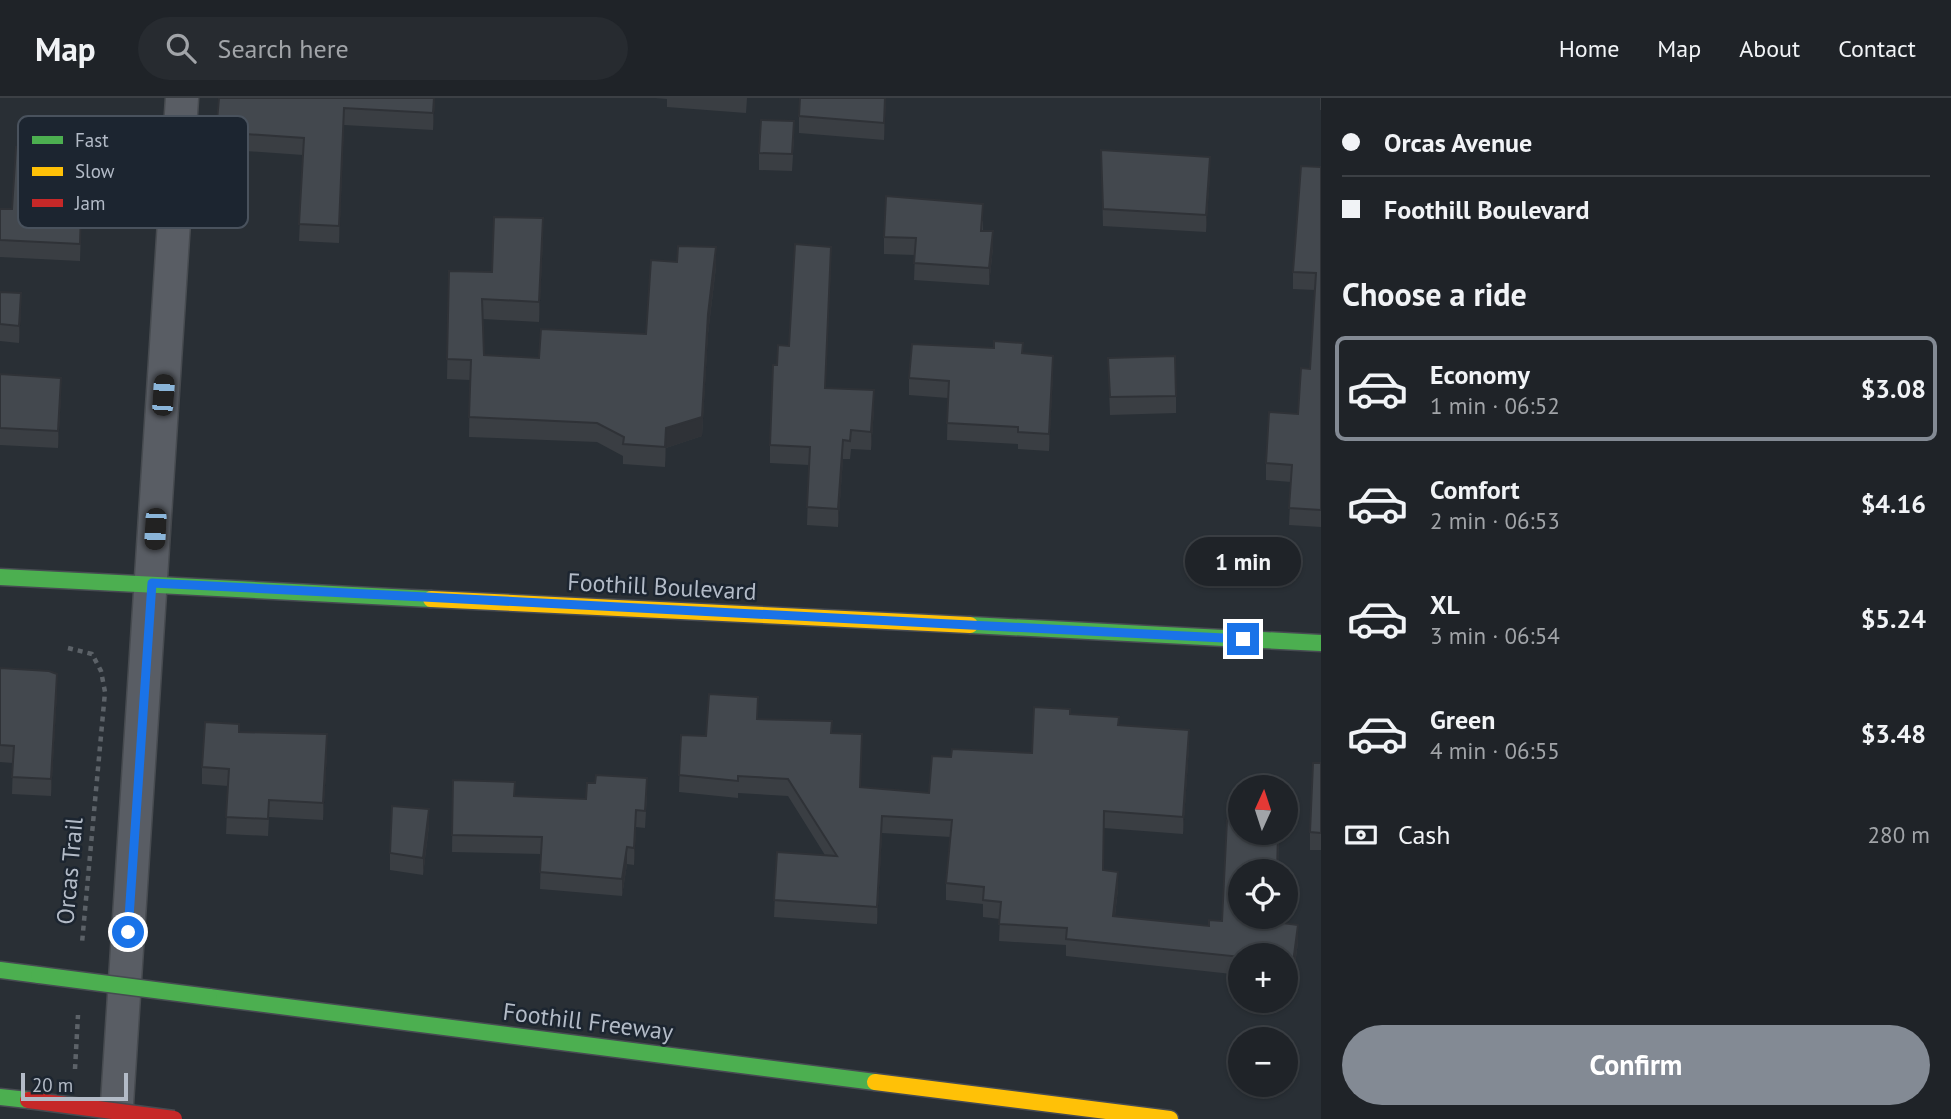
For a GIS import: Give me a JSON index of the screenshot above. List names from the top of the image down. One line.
{"streets":{"main road":["Foothill Boulevard","Foothill Freeway"],"path":["Orcas Trail"]},"legend":["Fast","Slow","Jam"],"scale_bar":"20 m","north":"top","page":{"header":"Map","search":"Search here","nav":["Home","Map","About","Contact"],"banner":["Orcas Avenue","Foothill Boulevard"],"heading":"Choose a ride","list":[{"name":"Economy","note":"1 min · 06:52","value":"$3.08"},{"name":"Comfort","note":"2 min · 06:53","value":"$4.16"},{"name":"XL","note":"3 min · 06:54","value":"$5.24"},{"name":"Green","note":"4 min · 06:55","value":"$3.48"}],"bubble":"1 min","map_buttons":["+","−"],"pay":["Cash","280 m"],"buttons":"Confirm","scale":"20 m"}}
